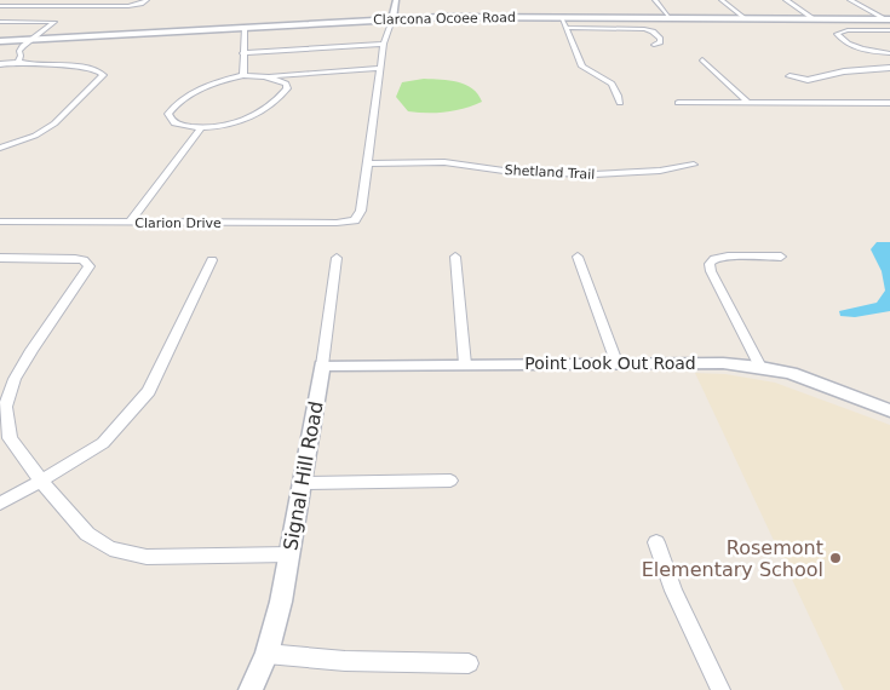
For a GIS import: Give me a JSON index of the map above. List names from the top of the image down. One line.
{"streets":{"main road":["Clarcona Ocoee Road"],"street":["Shetland Trail","Clarion Drive","Point Look Out Road","Signal Hill Road"]},"crossings":[["Shetland Trail","Clarion Drive"],["Point Look Out Road","Signal Hill Road"]],"places":["Rosemont Elementary School"]}
